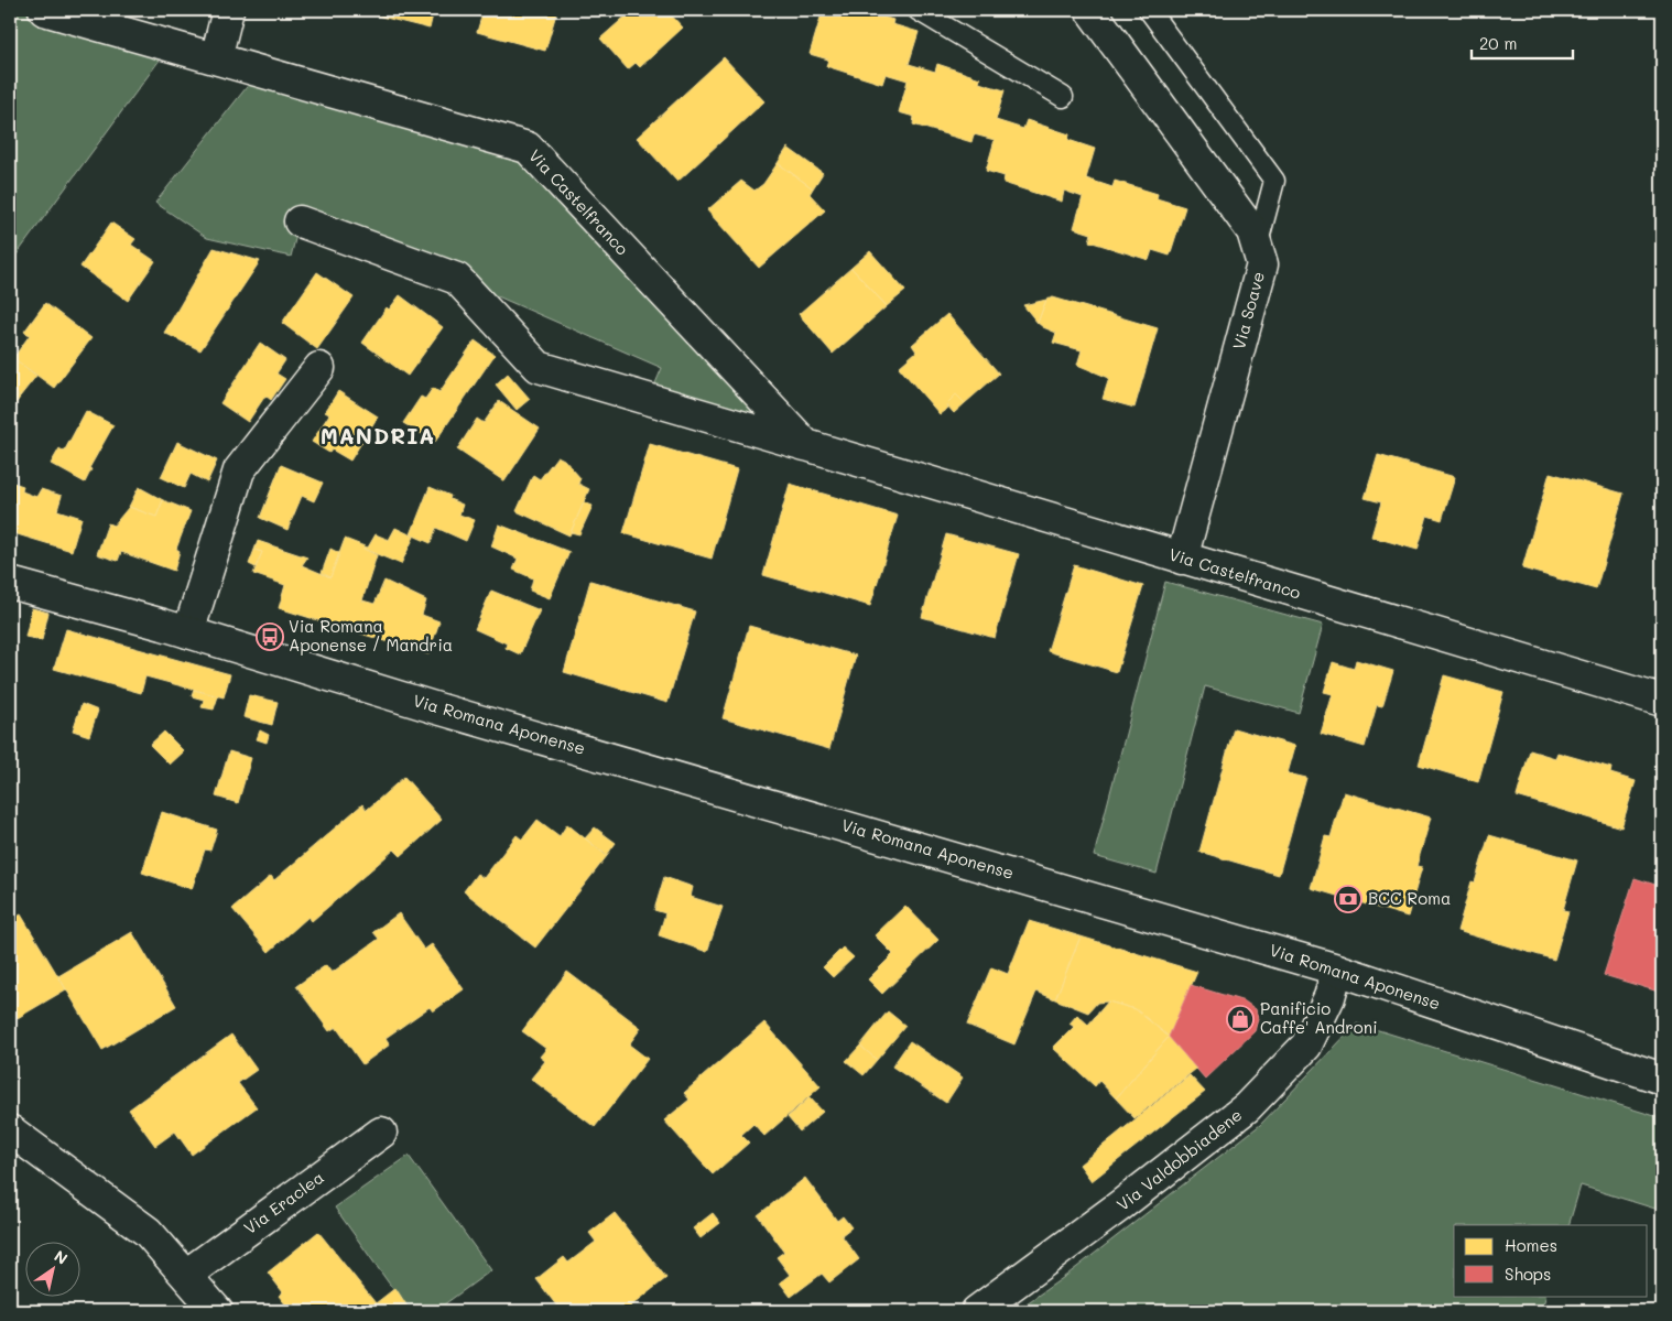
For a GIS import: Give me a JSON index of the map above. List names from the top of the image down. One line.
{"streets":{"street":["Via Castelfranco","Via Soave","Via Romana Aponense","Via Valdobbiadene","Via Eraclea"]},"crossings":[["Via Castelfranco","Via Soave"],["Via Romana Aponense","Via Valdobbiadene"]],"districts":["MANDRIA"],"places":{"bus stop":["Via Romana Aponense / Mandria"],"bank":["BCC Roma"],"shop":["Panificio Caffe' Androni"]},"legend":["Homes","Shops"],"scale_bar":"20 m","north":"top right"}
